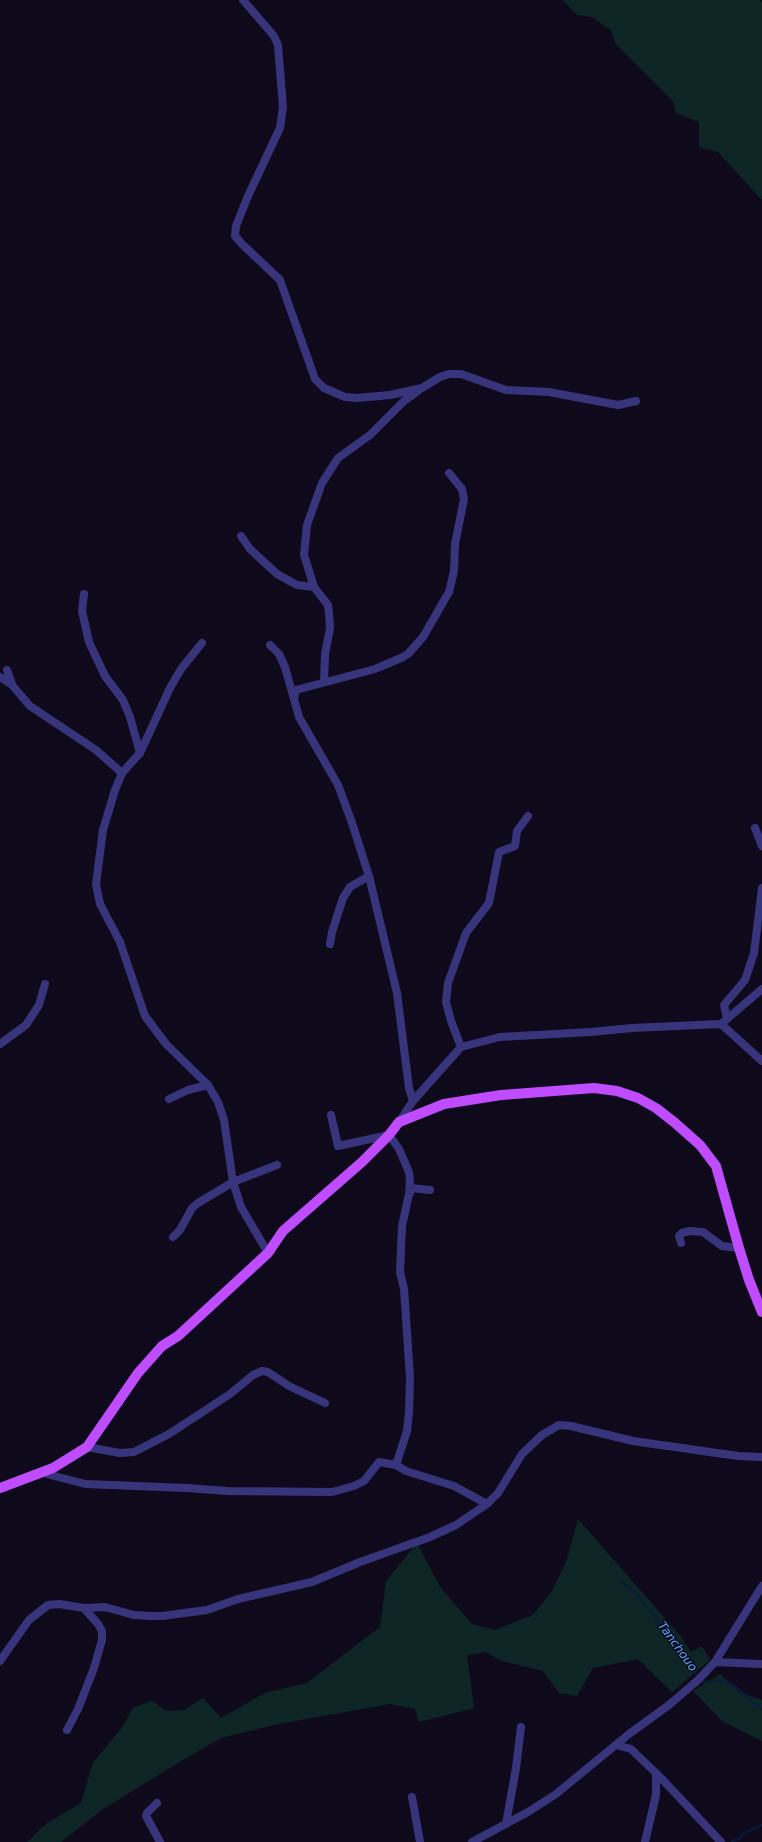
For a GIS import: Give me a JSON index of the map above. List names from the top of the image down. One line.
{"water":["Tanchouo"]}
